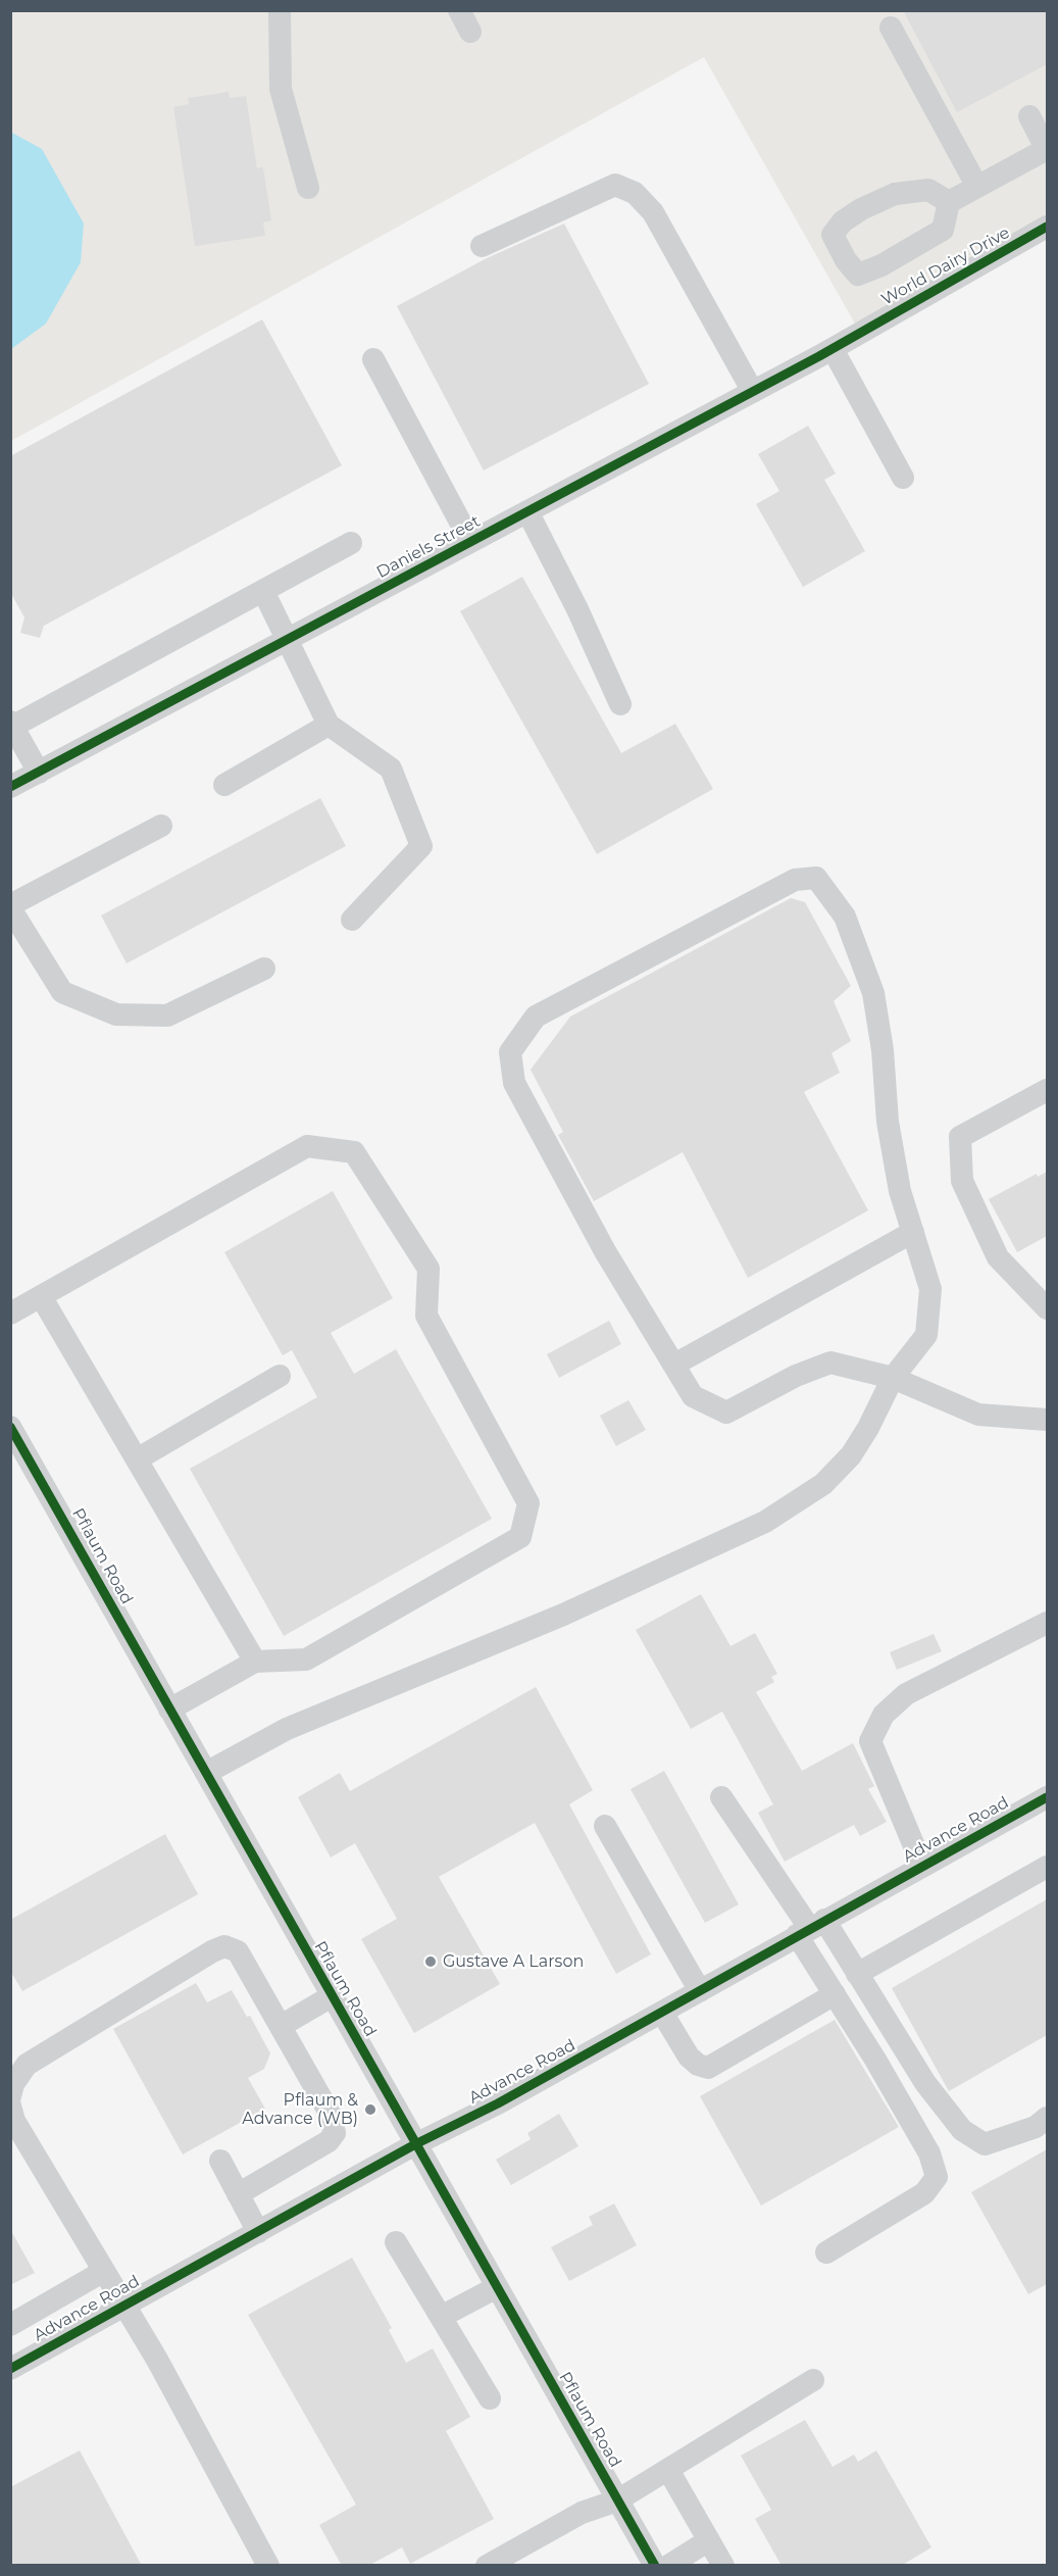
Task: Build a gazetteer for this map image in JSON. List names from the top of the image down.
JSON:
{
  "streets": {
    "street": [
      "World Dairy Drive",
      "Daniels Street",
      "Pflaum Road",
      "Advance Road"
    ]
  },
  "crossings": [
    ["World Dairy Drive", "Daniels Street"],
    ["Pflaum Road", "Advance Road"]
  ],
  "places": ["Gustave A Larson", "Pflaum & Advance (WB)"]
}
